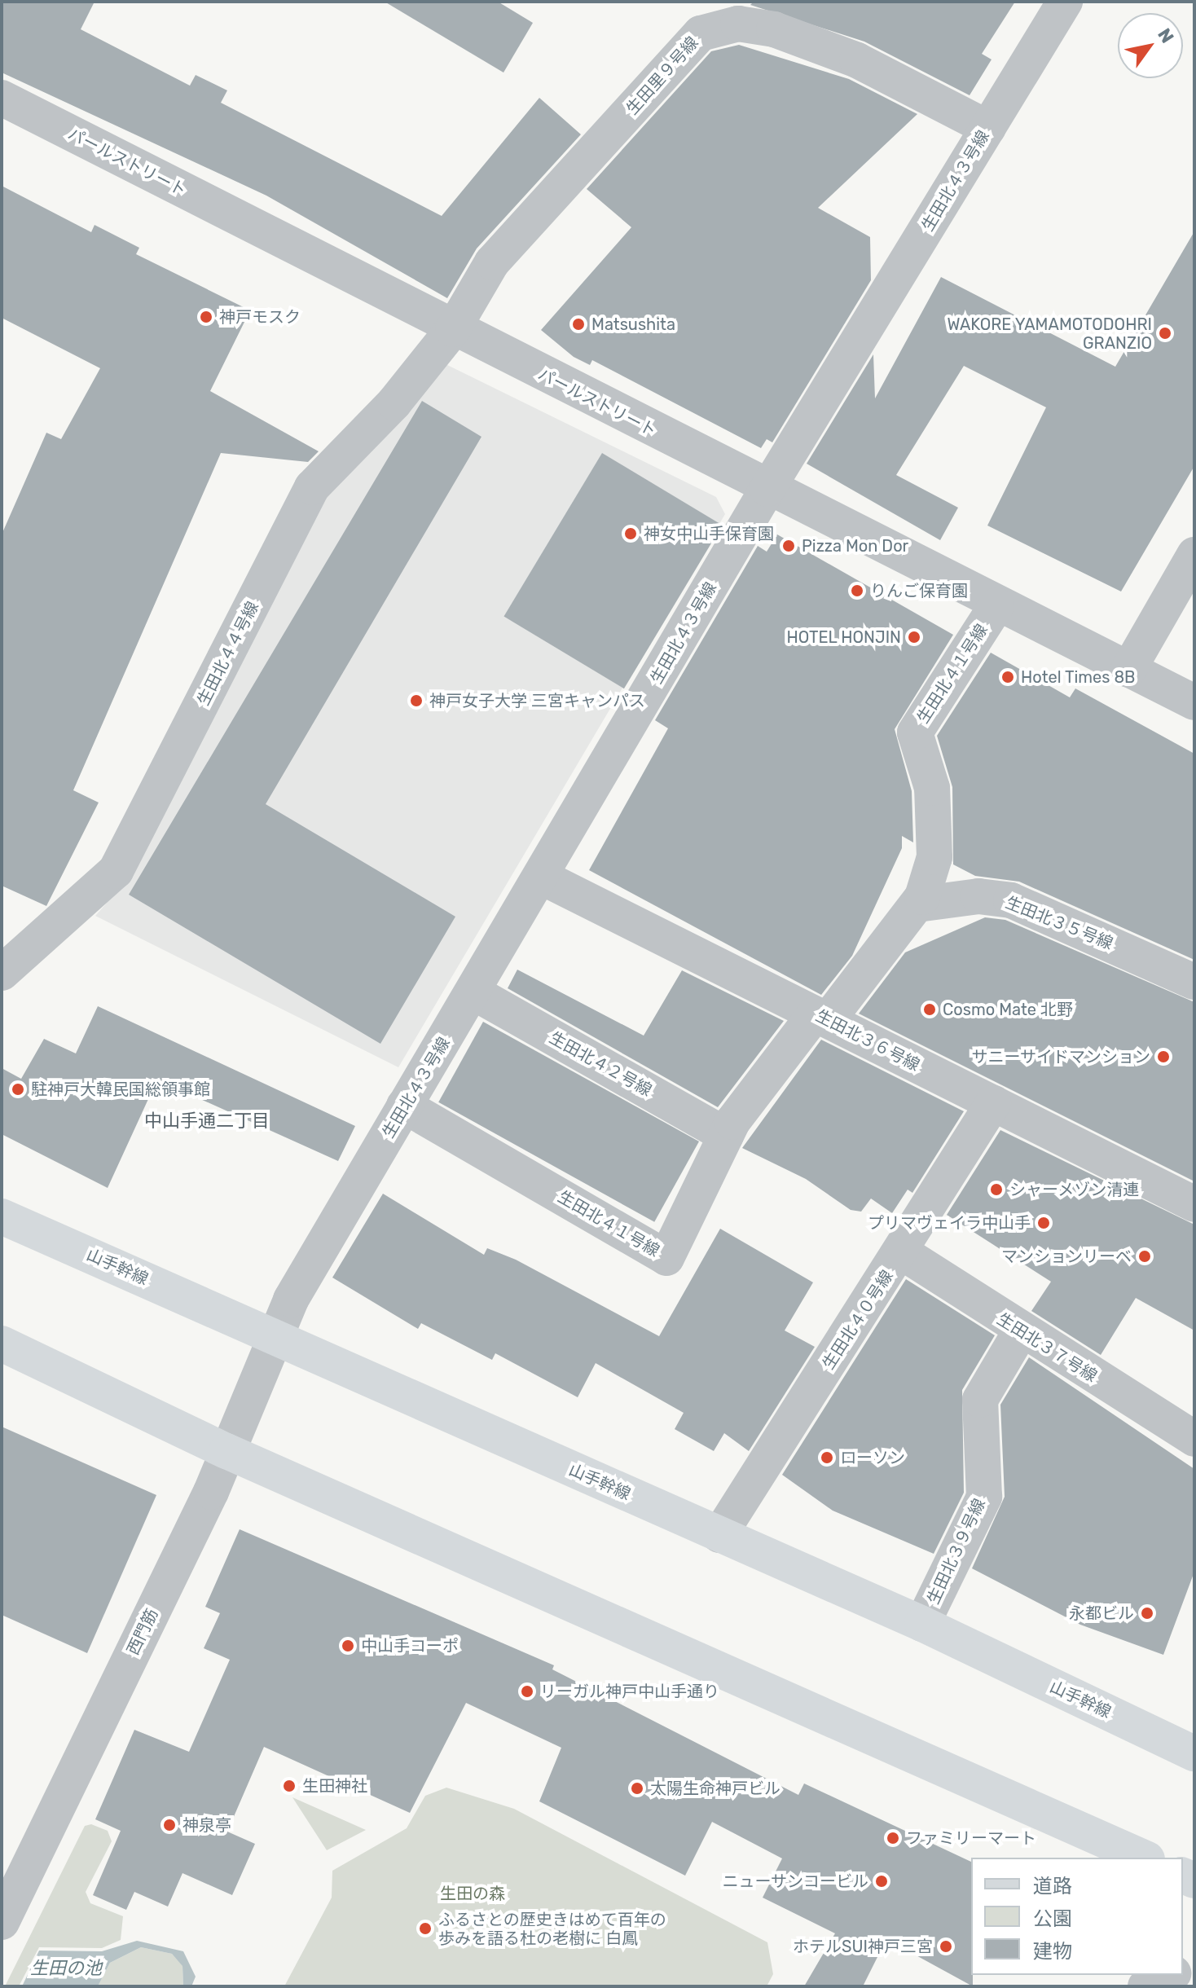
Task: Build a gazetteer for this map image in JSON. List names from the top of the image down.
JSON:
{
  "streets": {
    "main road": ["山手幹線"],
    "street": [
      "生田里９号線",
      "パールストリート",
      "生田北４３号線",
      "生田北４４号線",
      "生田北４１号線",
      "生田北３５号線",
      "生田北３６号線",
      "生田北４２号線",
      "生田北４０号線",
      "生田北３７号線",
      "生田北３９号線",
      "西門筋"
    ]
  },
  "crossings": [
    ["生田里９号線", "パールストリート"],
    ["生田里９号線", "生田北４３号線"],
    ["生田里９号線", "生田北４４号線"],
    ["パールストリート", "生田北４３号線"],
    ["パールストリート", "生田北４４号線"],
    ["パールストリート", "生田北４１号線"],
    ["生田北４３号線", "生田北４１号線"],
    ["生田北４３号線", "生田北３６号線"],
    ["生田北４３号線", "生田北４２号線"],
    ["生田北４３号線", "山手幹線"],
    ["生田北４３号線", "西門筋"],
    ["生田北４１号線", "生田北３５号線"],
    ["生田北４１号線", "生田北３６号線"],
    ["生田北４１号線", "生田北４２号線"],
    ["生田北３６号線", "生田北４０号線"],
    ["山手幹線", "生田北４０号線"],
    ["山手幹線", "生田北３９号線"],
    ["山手幹線", "西門筋"],
    ["生田北４０号線", "生田北３７号線"],
    ["生田北３７号線", "生田北３９号線"]
  ],
  "districts": ["中山手通二丁目"],
  "water": ["生田の池"],
  "parks": ["生田の森"],
  "places": [
    "神戸モスク",
    "Matsushita",
    "WAKORE YAMAMOTODOHRI GRANZIO",
    "神女中山手保育園",
    "Pizza Mon Dor",
    "りんご保育園",
    "HOTEL HONJIN",
    "Hotel Times 8B",
    "神戸女子大学 三宮キャンパス",
    "Cosmo Mate 北野",
    "サニーサイドマンション",
    "駐神戸大韓民国総領事館",
    "シャーメゾン清連",
    "プリマヴェイラ中山手",
    "マンションリーベ",
    "ローソン",
    "永都ビル",
    "中山手コーポ",
    "リーガル神戸中山手通り",
    "生田神社",
    "太陽生命神戸ビル",
    "神泉亭",
    "ファミリーマート",
    "ニューサンコービル",
    "ふるさとの歴史きはめて百年の 歩みを語る杜の老樹に 白鳳",
    "ホテルSUI神戸三宮"
  ],
  "legend": ["道路", "公園", "建物"],
  "north": "top right"
}
